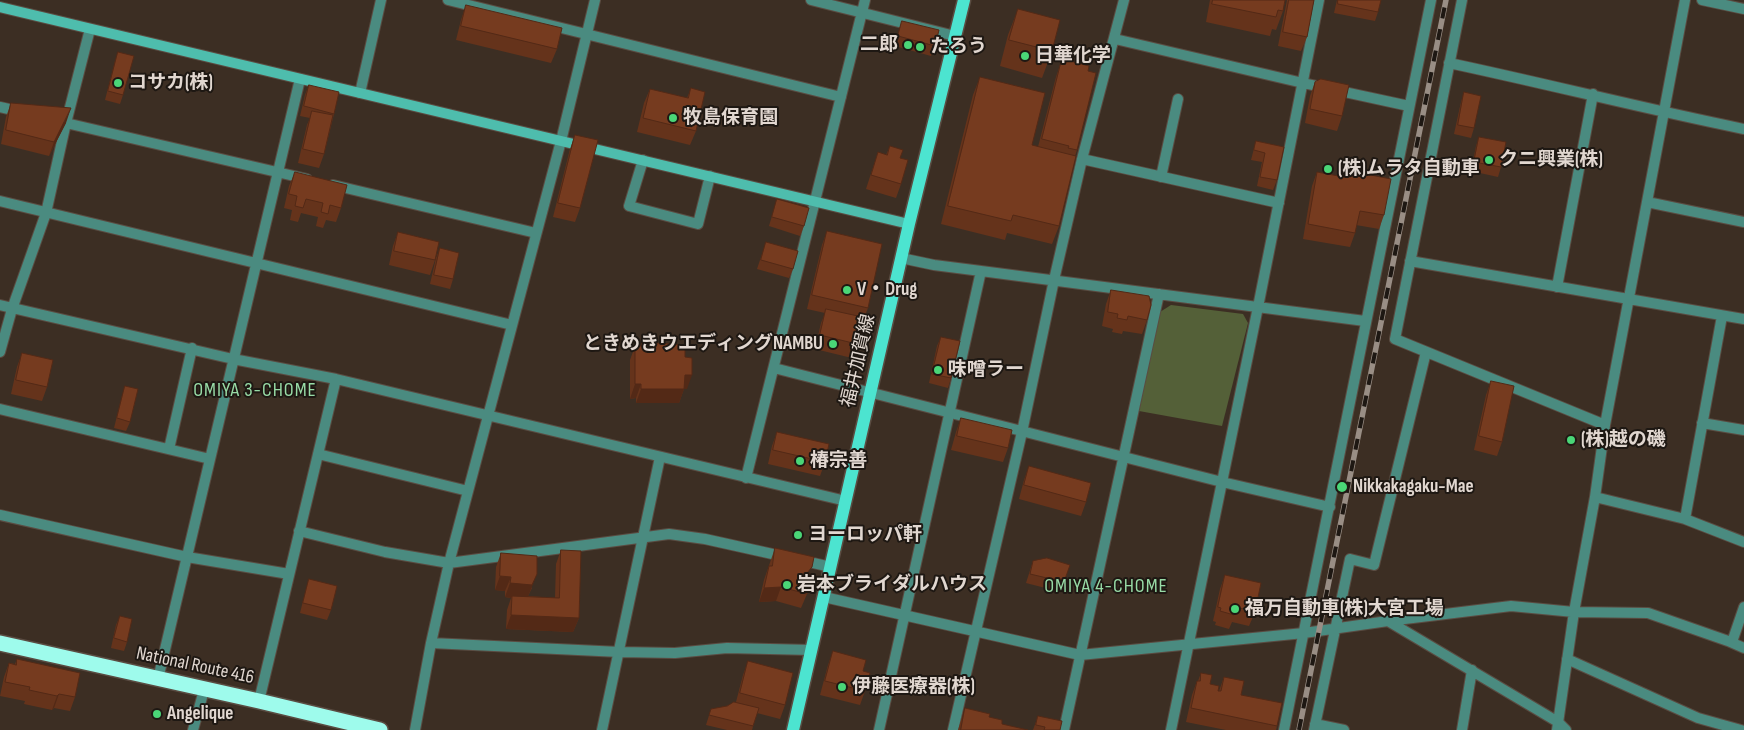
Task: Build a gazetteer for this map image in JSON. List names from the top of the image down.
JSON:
{
  "streets": {
    "highway": ["National Route 416"],
    "main road": ["福井加賀線"]
  },
  "districts": ["OMIYA 3-CHOME", "OMIYA 4-CHOME"],
  "places": [
    "二郎",
    "たろう",
    "日華化学",
    "コサカ(株)",
    "牧島保育園",
    "クニ興業(株)",
    "(株)ムラタ自動車",
    "V・Drug",
    "ときめきウエディングNAMBU",
    "味噌ラー",
    "(株)越の磯",
    "椿宗善",
    "Nikkakagaku-Mae",
    "ヨーロッパ軒",
    "岩本ブライダルハウス",
    "福万自動車(株)大宮工場",
    "伊藤医療器(株)",
    "Angelique"
  ]
}
